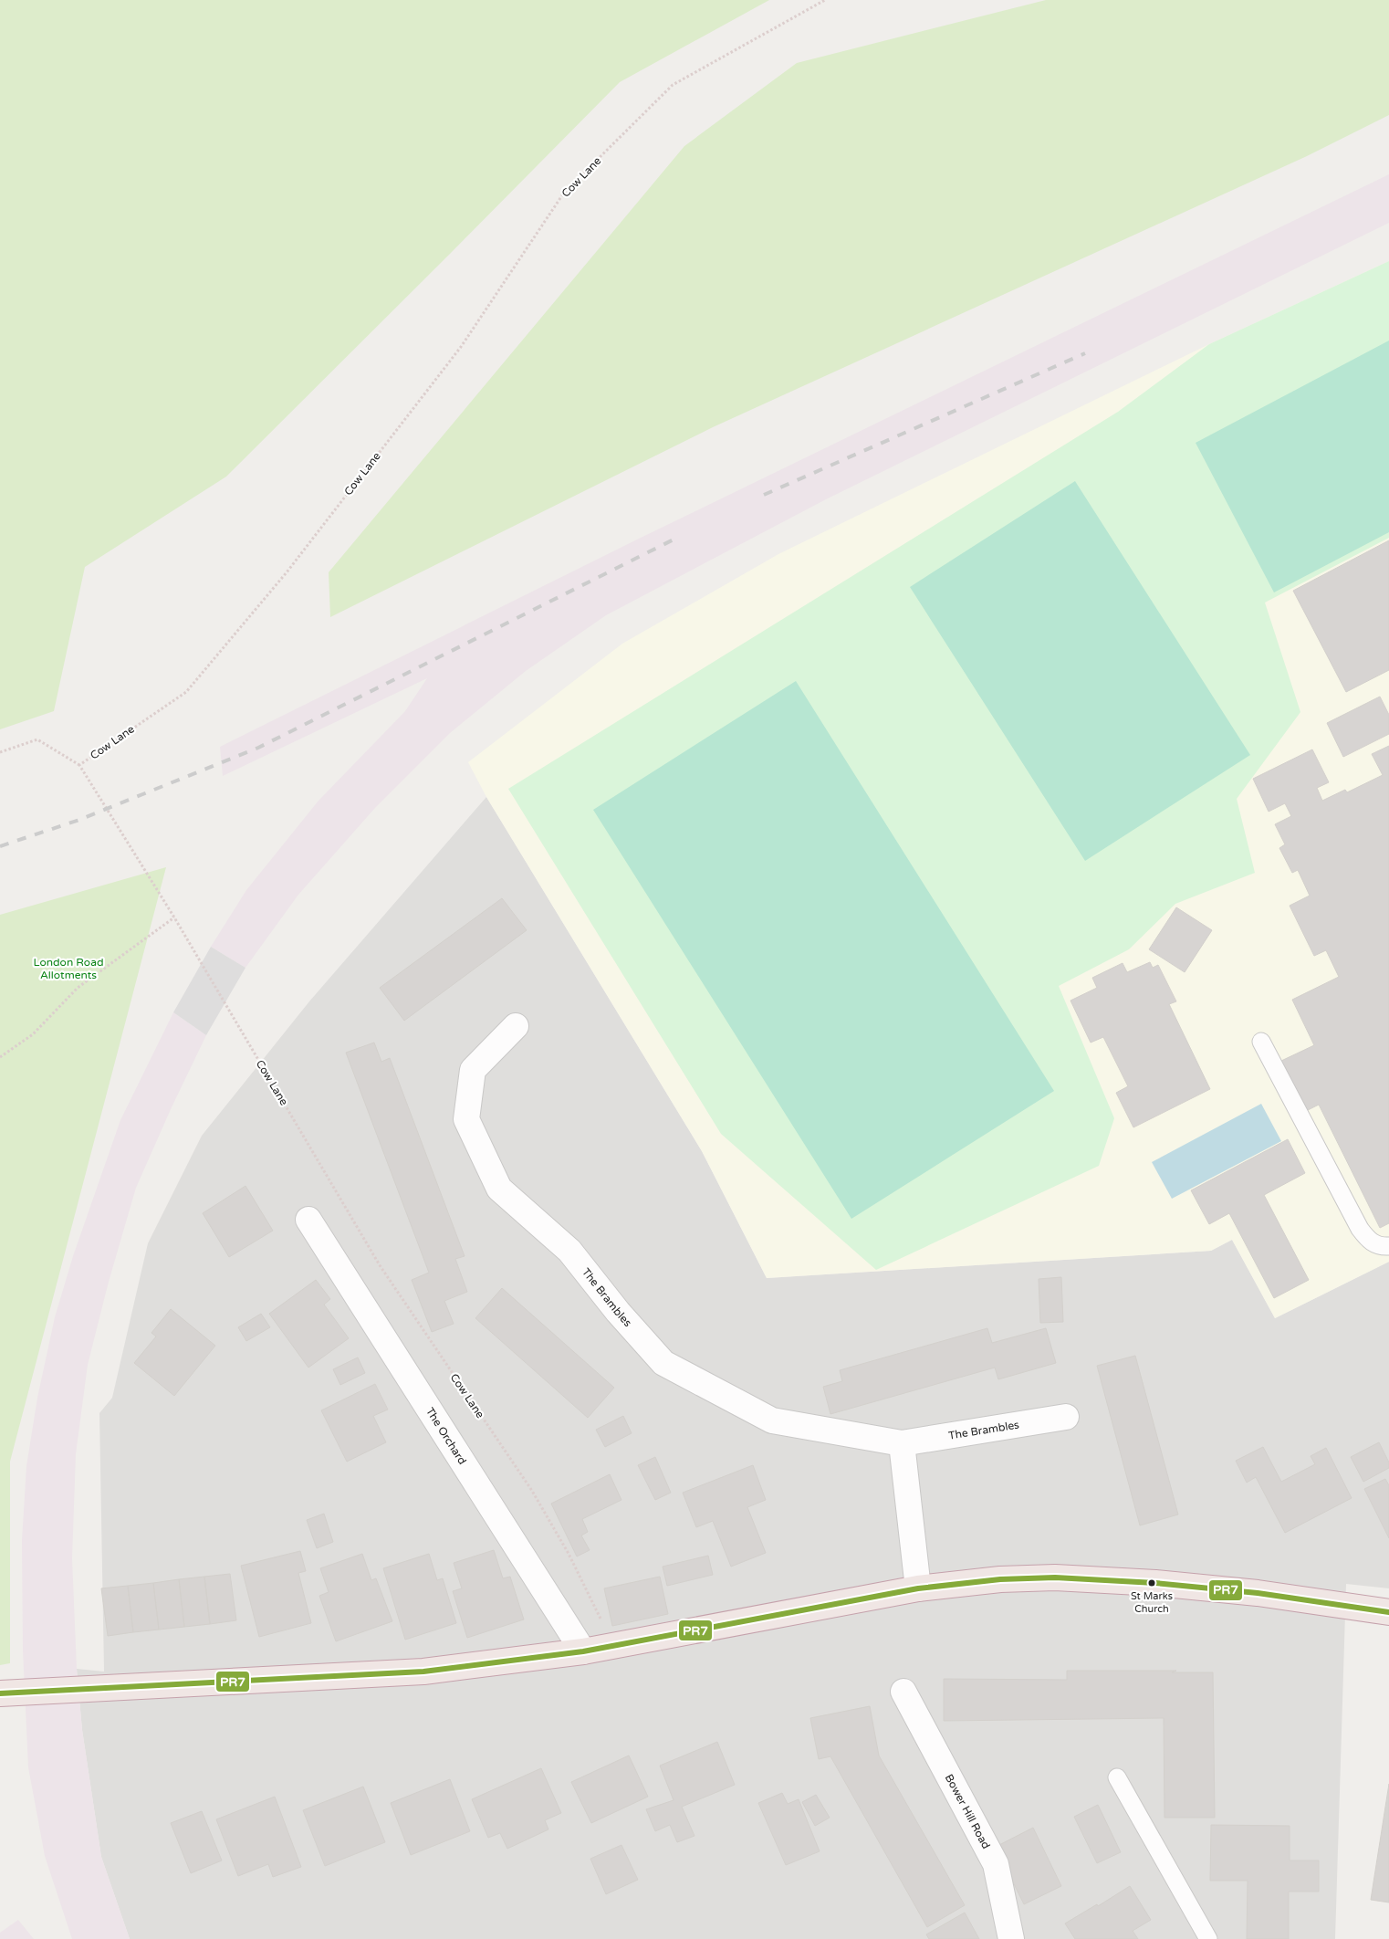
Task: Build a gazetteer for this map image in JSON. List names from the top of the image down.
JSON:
{
  "streets": {
    "street": ["The Brambles", "The Orchard", "Bower Hill Road"],
    "path": ["Cow Lane"]
  },
  "parks": ["London Road Allotments"],
  "places": ["St Marks Church"],
  "lines": ["transit line PR7"]
}
